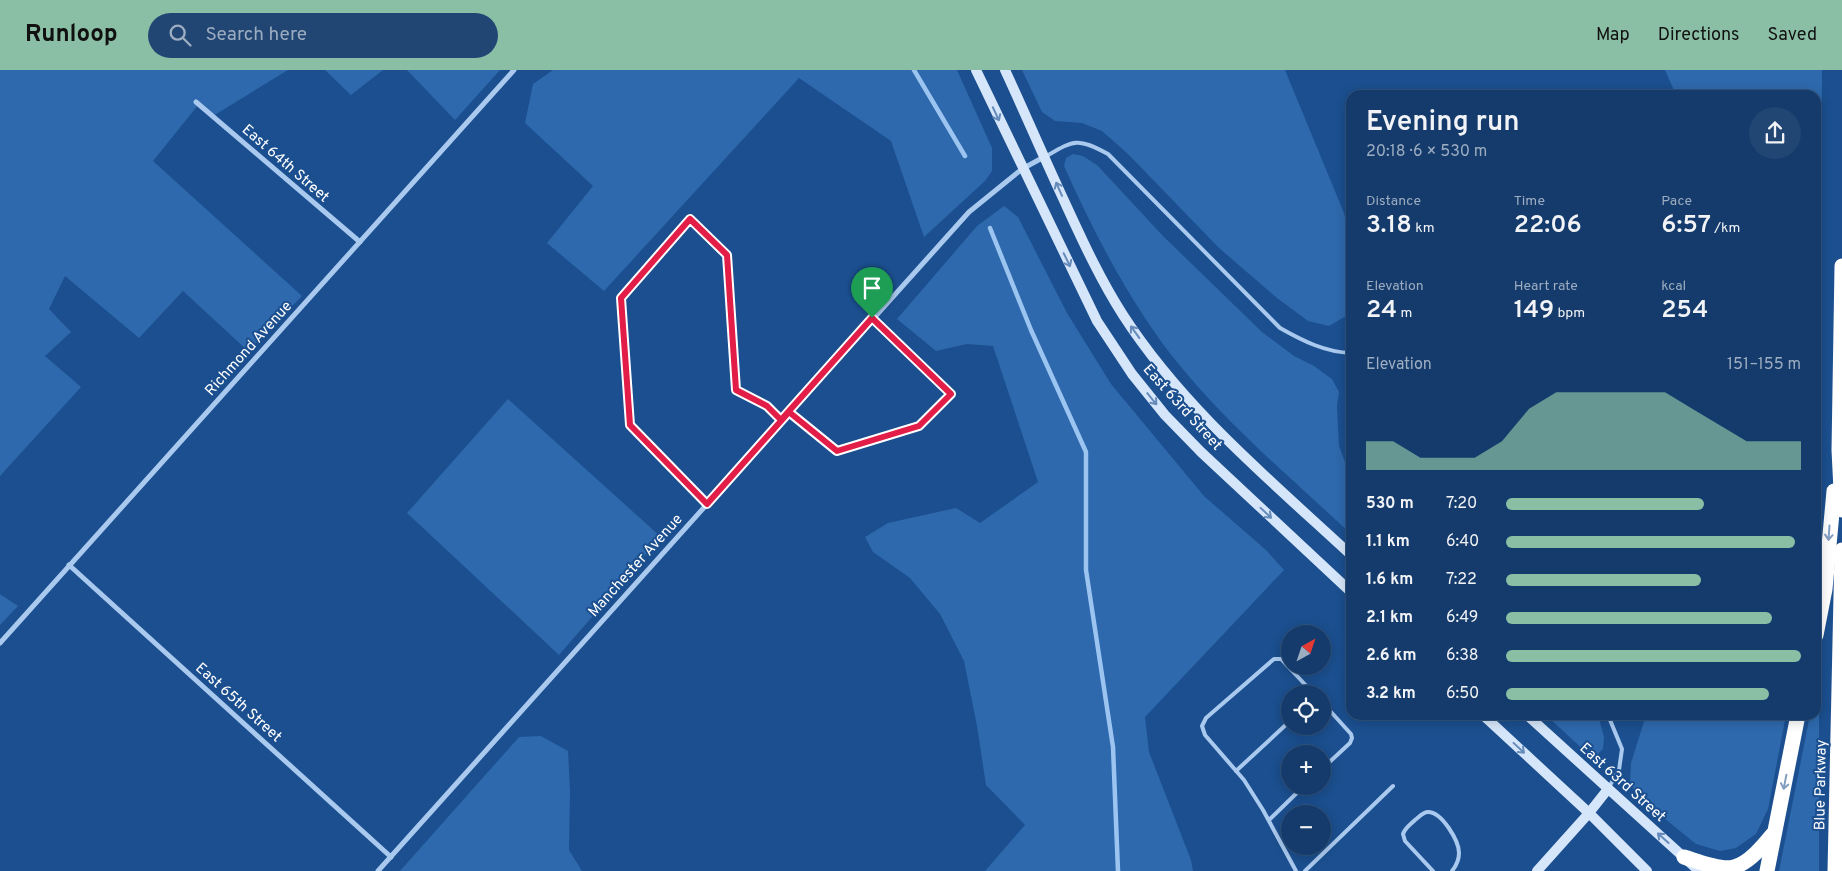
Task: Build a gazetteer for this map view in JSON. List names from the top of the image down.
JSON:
{
  "streets": {
    "highway": ["Blue Parkway"],
    "main road": ["East 63rd Street"],
    "street": [
      "East 64th Street",
      "Richmond Avenue",
      "Manchester Avenue",
      "East 65th Street"
    ]
  },
  "crossings": [
    ["East 64th Street", "Richmond Avenue"],
    ["Richmond Avenue", "East 65th Street"],
    ["East 63rd Street", "Manchester Avenue"],
    ["Manchester Avenue", "East 65th Street"]
  ],
  "north": "top right",
  "page": {
    "header": "Runloop",
    "search": "Search here",
    "nav": ["Map", "Directions", "Saved"],
    "heading": ["Evening run", "20:18 · 6 × 530 m"],
    "stats": [
      ["Distance", "3.18 km"],
      ["Time", "22:06"],
      ["Pace", "6:57 /km"],
      ["Elevation", "24 m"],
      ["Heart rate", "149 bpm"],
      ["kcal", "254"]
    ],
    "chart": ["Elevation", "151–155 m"],
    "list": [
      {
        "name": "530 m",
        "note": "7:20"
      },
      {
        "name": "1.1 km",
        "note": "6:40"
      },
      {
        "name": "1.6 km",
        "note": "7:22"
      },
      {
        "name": "2.1 km",
        "note": "6:49"
      },
      {
        "name": "2.6 km",
        "note": "6:38"
      },
      {
        "name": "3.2 km",
        "note": "6:50"
      }
    ],
    "map_buttons": ["+", "−"]
  }
}
